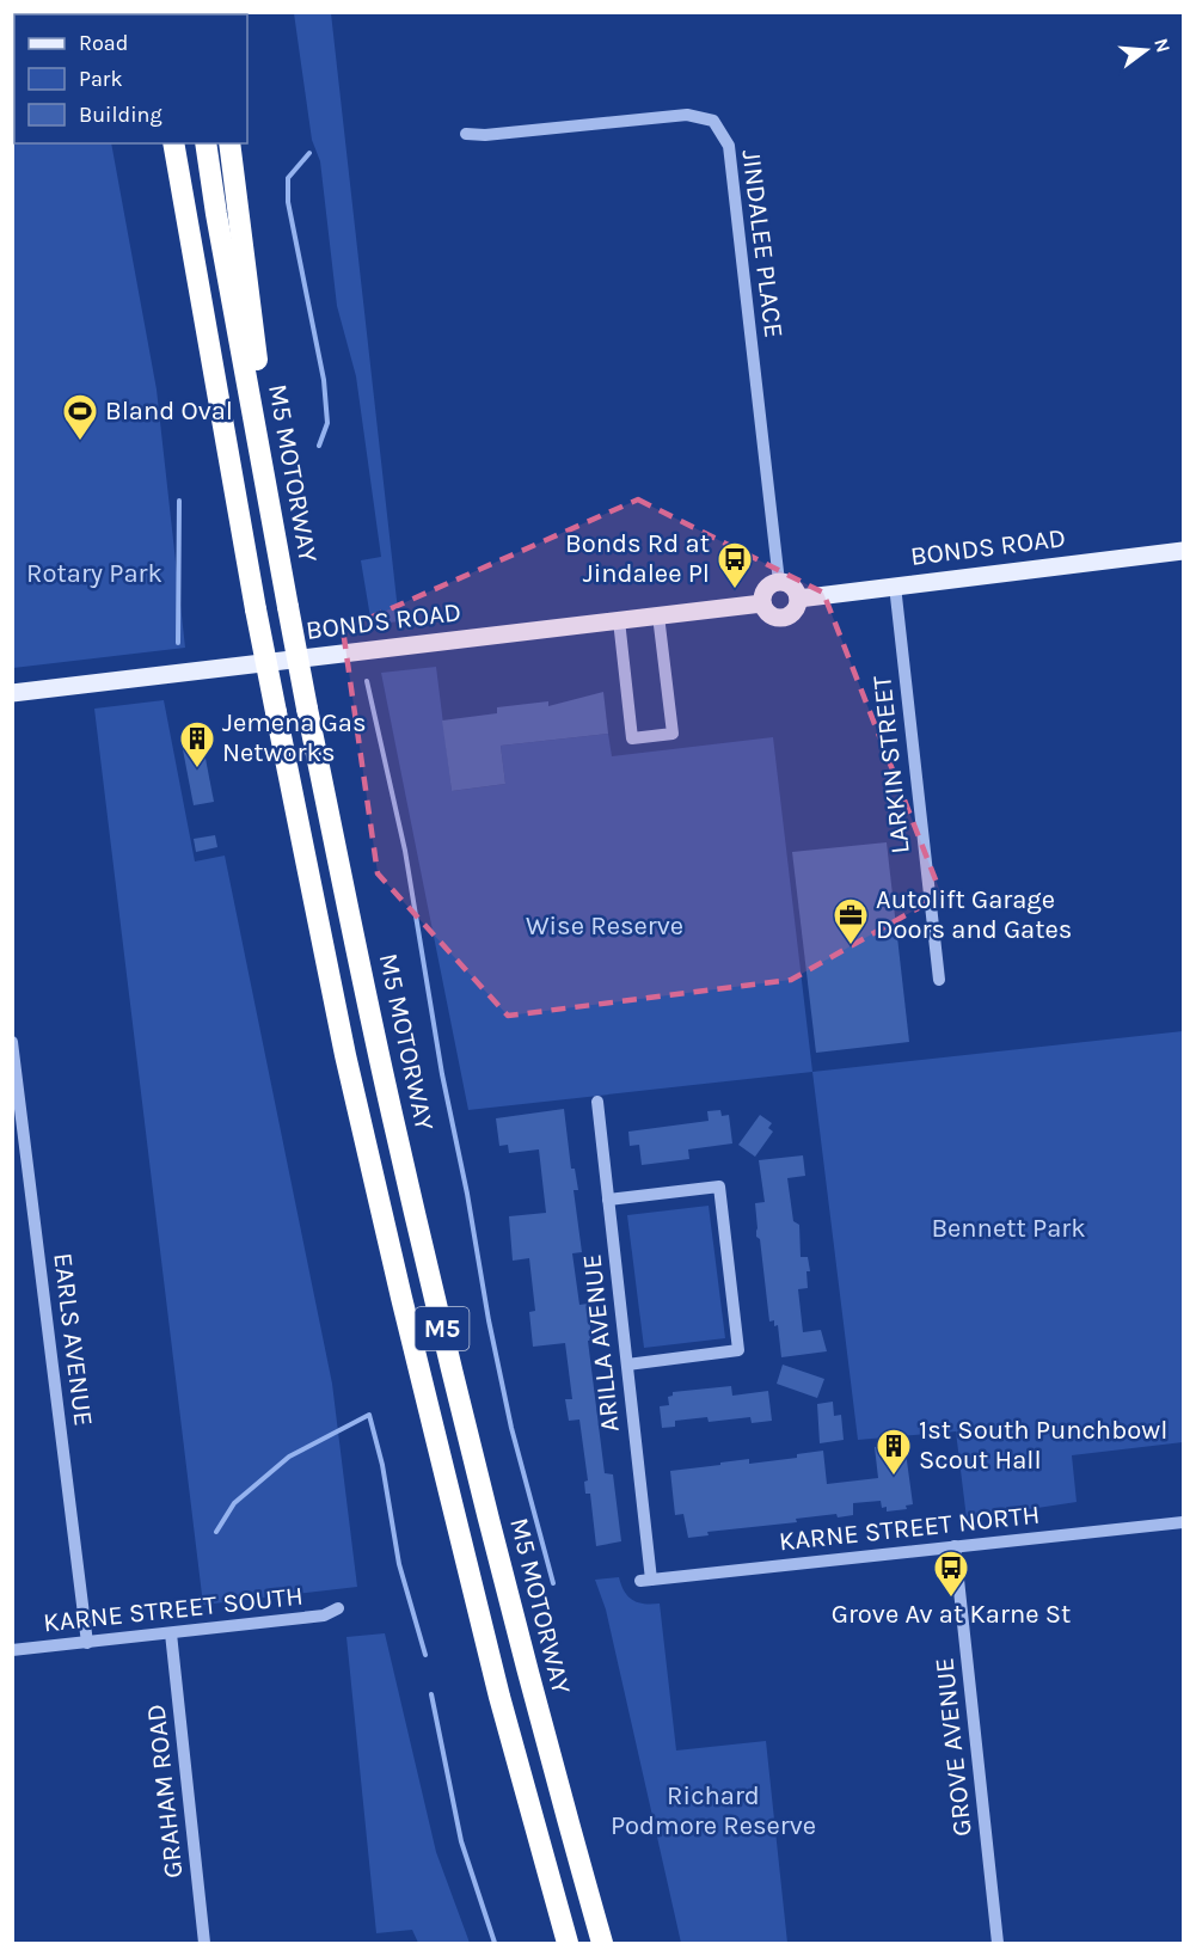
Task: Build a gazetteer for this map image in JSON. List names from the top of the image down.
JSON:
{
  "streets": {
    "highway": ["M5 MOTORWAY", "M5"],
    "main road": ["BONDS ROAD"],
    "street": [
      "JINDALEE PLACE",
      "LARKIN STREET",
      "EARLS AVENUE",
      "ARILLA AVENUE",
      "KARNE STREET NORTH",
      "KARNE STREET SOUTH",
      "GROVE AVENUE",
      "GRAHAM ROAD"
    ]
  },
  "crossings": [
    ["JINDALEE PLACE", "BONDS ROAD"],
    ["M5 MOTORWAY", "M5"],
    ["BONDS ROAD", "LARKIN STREET"],
    ["EARLS AVENUE", "KARNE STREET SOUTH"],
    ["ARILLA AVENUE", "KARNE STREET NORTH"],
    ["KARNE STREET NORTH", "GROVE AVENUE"],
    ["KARNE STREET SOUTH", "GRAHAM ROAD"]
  ],
  "parks": [
    "Rotary Park",
    "Wise Reserve",
    "Bennett Park",
    "Richard Podmore Reserve"
  ],
  "places": {
    "sports": ["Bland Oval"],
    "bus stop": ["Bonds Rd at Jindalee Pl", "Grove Av at Karne St"],
    "building": ["Jemena Gas Networks", "1st South Punchbowl Scout Hall"],
    "office": ["Autolift Garage Doors and Gates"]
  },
  "legend": ["Road", "Park", "Building"],
  "north": "right"
}
